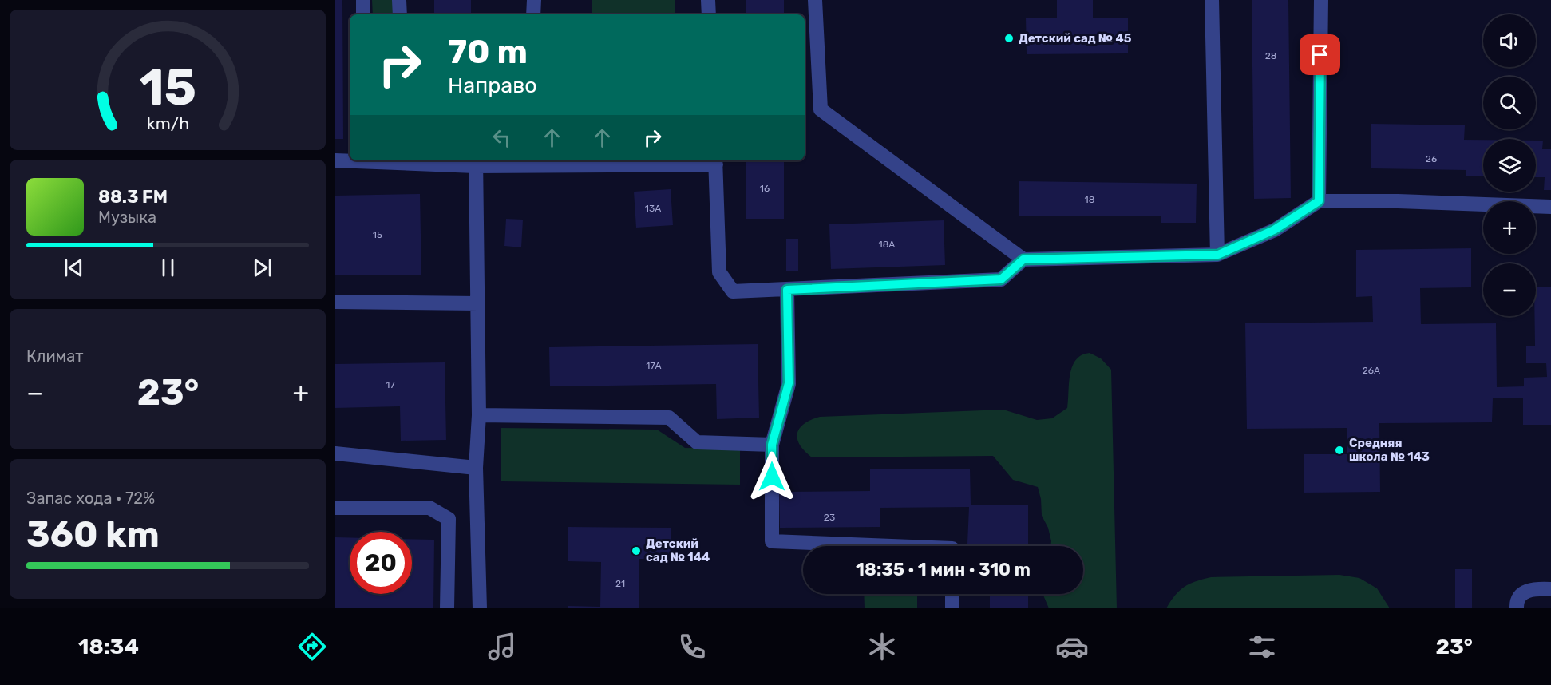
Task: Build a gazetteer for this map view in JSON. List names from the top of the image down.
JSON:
{
  "places": ["Детский сад № 45", "Средняя школа № 143", "Детский сад № 144"],
  "house_numbers": [
    "28",
    "26",
    "16",
    "18",
    "13А",
    "15",
    "18А",
    "17А",
    "26А",
    "17",
    "23",
    "21"
  ],
  "page": {
    "map_buttons": ["+", "−"],
    "turn": ["70 m", "Направо"],
    "song": ["88.3 FM", "Музыка"],
    "tile": [
      "Климат",
      ["Запас хода · 72%", "360 km"]
    ],
    "heat": ["−", "23°", "+"],
    "limit": "20",
    "trip": "18:35 · 1 мин · 310 m",
    "tabs": ["18:34", "23°"],
    "gauge": ["15", "km/h"]
  }
}
